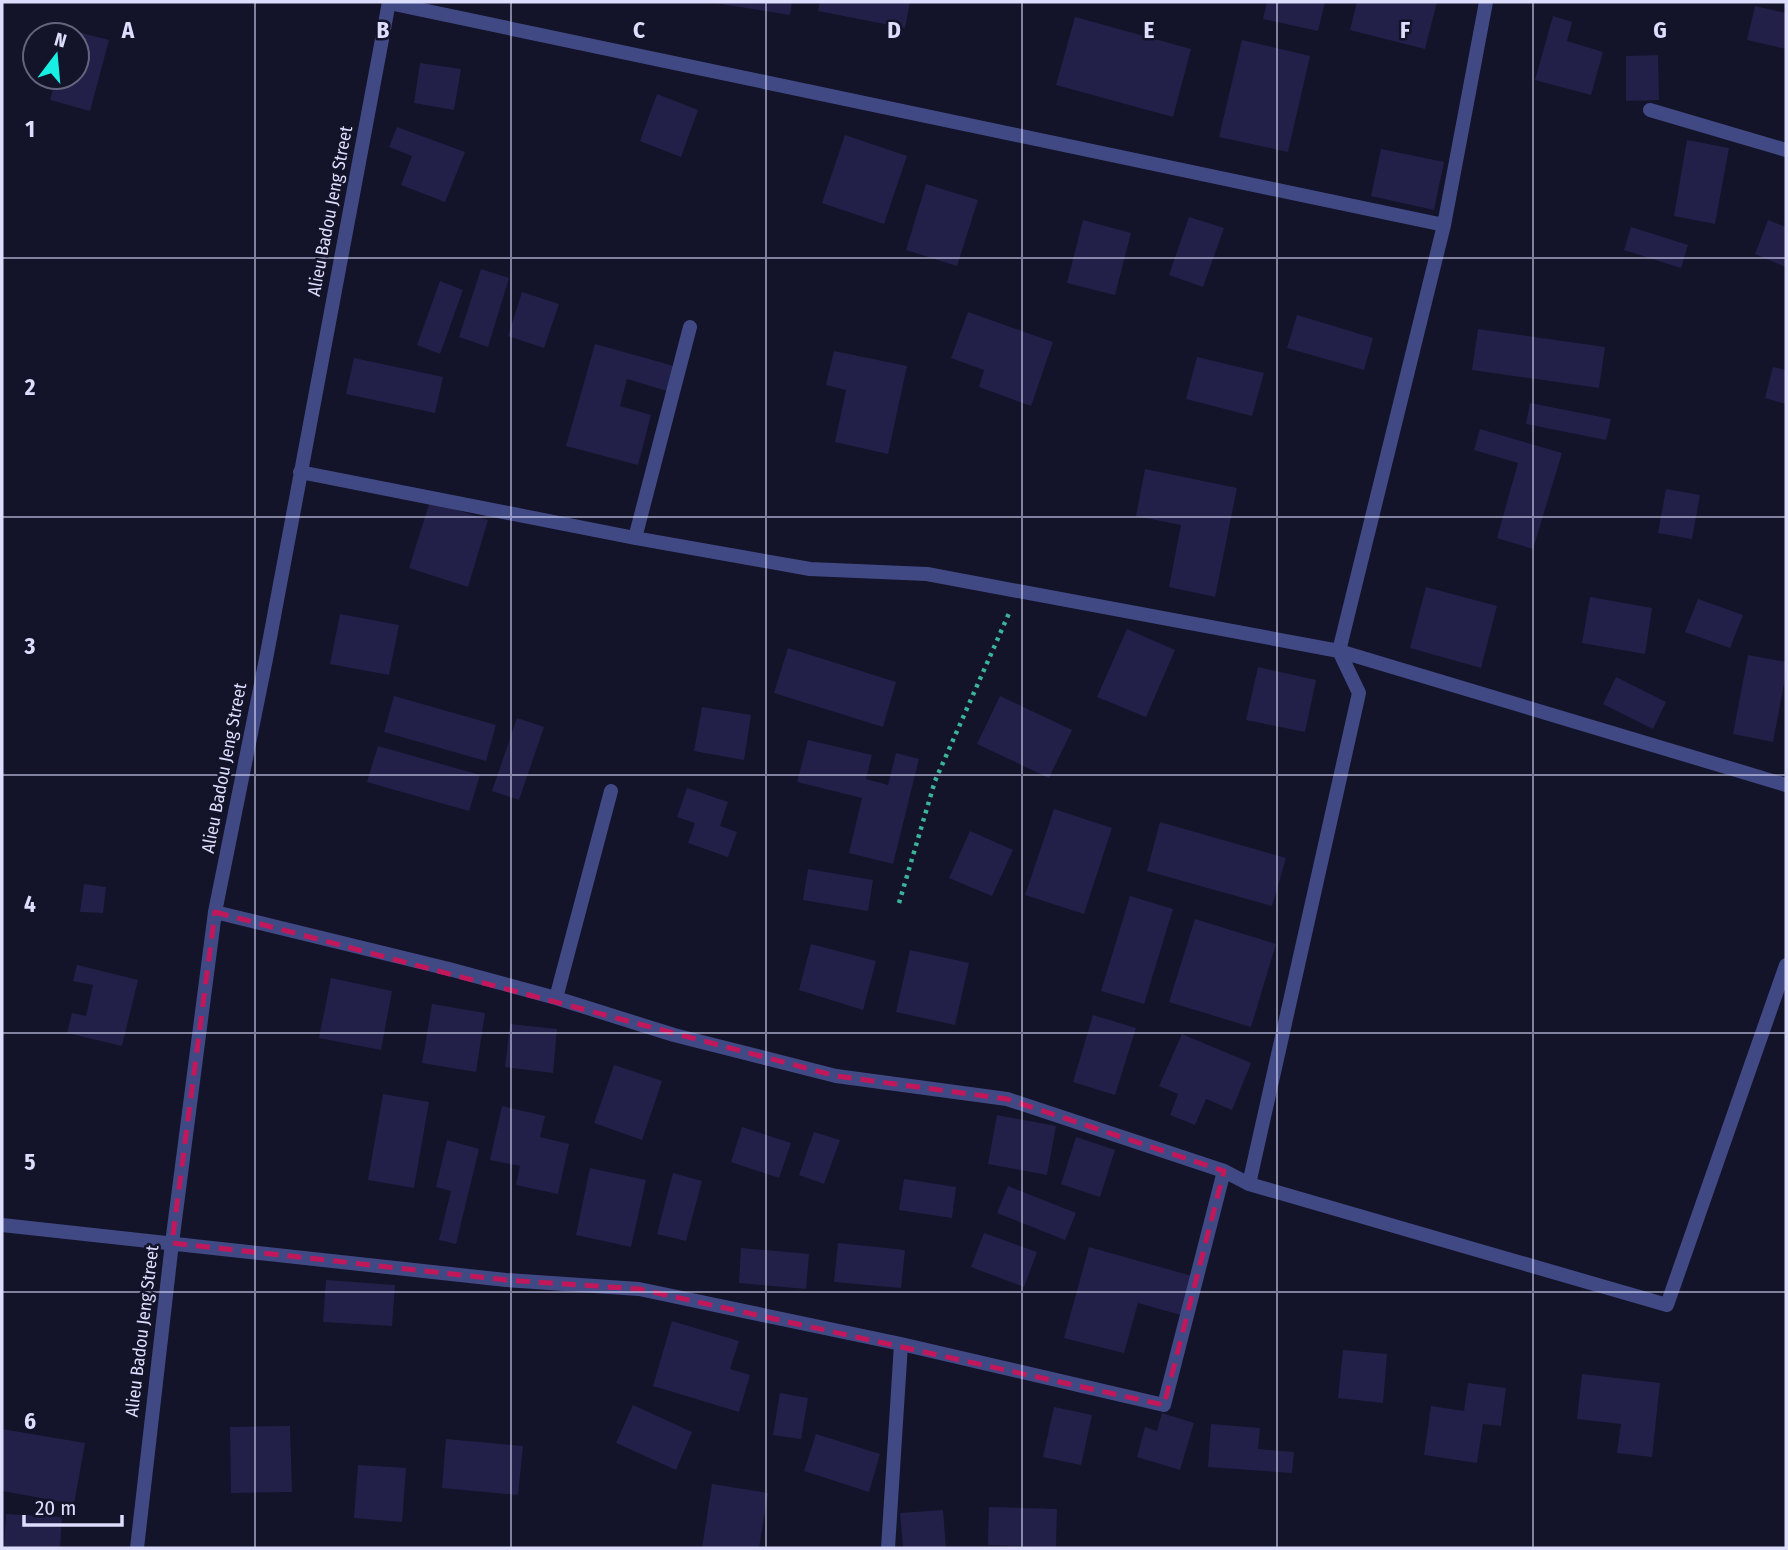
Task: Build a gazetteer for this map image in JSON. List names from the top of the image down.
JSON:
{
  "streets": {
    "street": ["Alieu Badou Jeng Street"]
  },
  "scale_bar": "20 m",
  "north": "top",
  "grid": {
    "columns": [
      "A",
      "B",
      "C",
      "D",
      "E",
      "F",
      "G"
    ],
    "rows": [
      "1",
      "2",
      "3",
      "4",
      "5",
      "6"
    ]
  }
}
